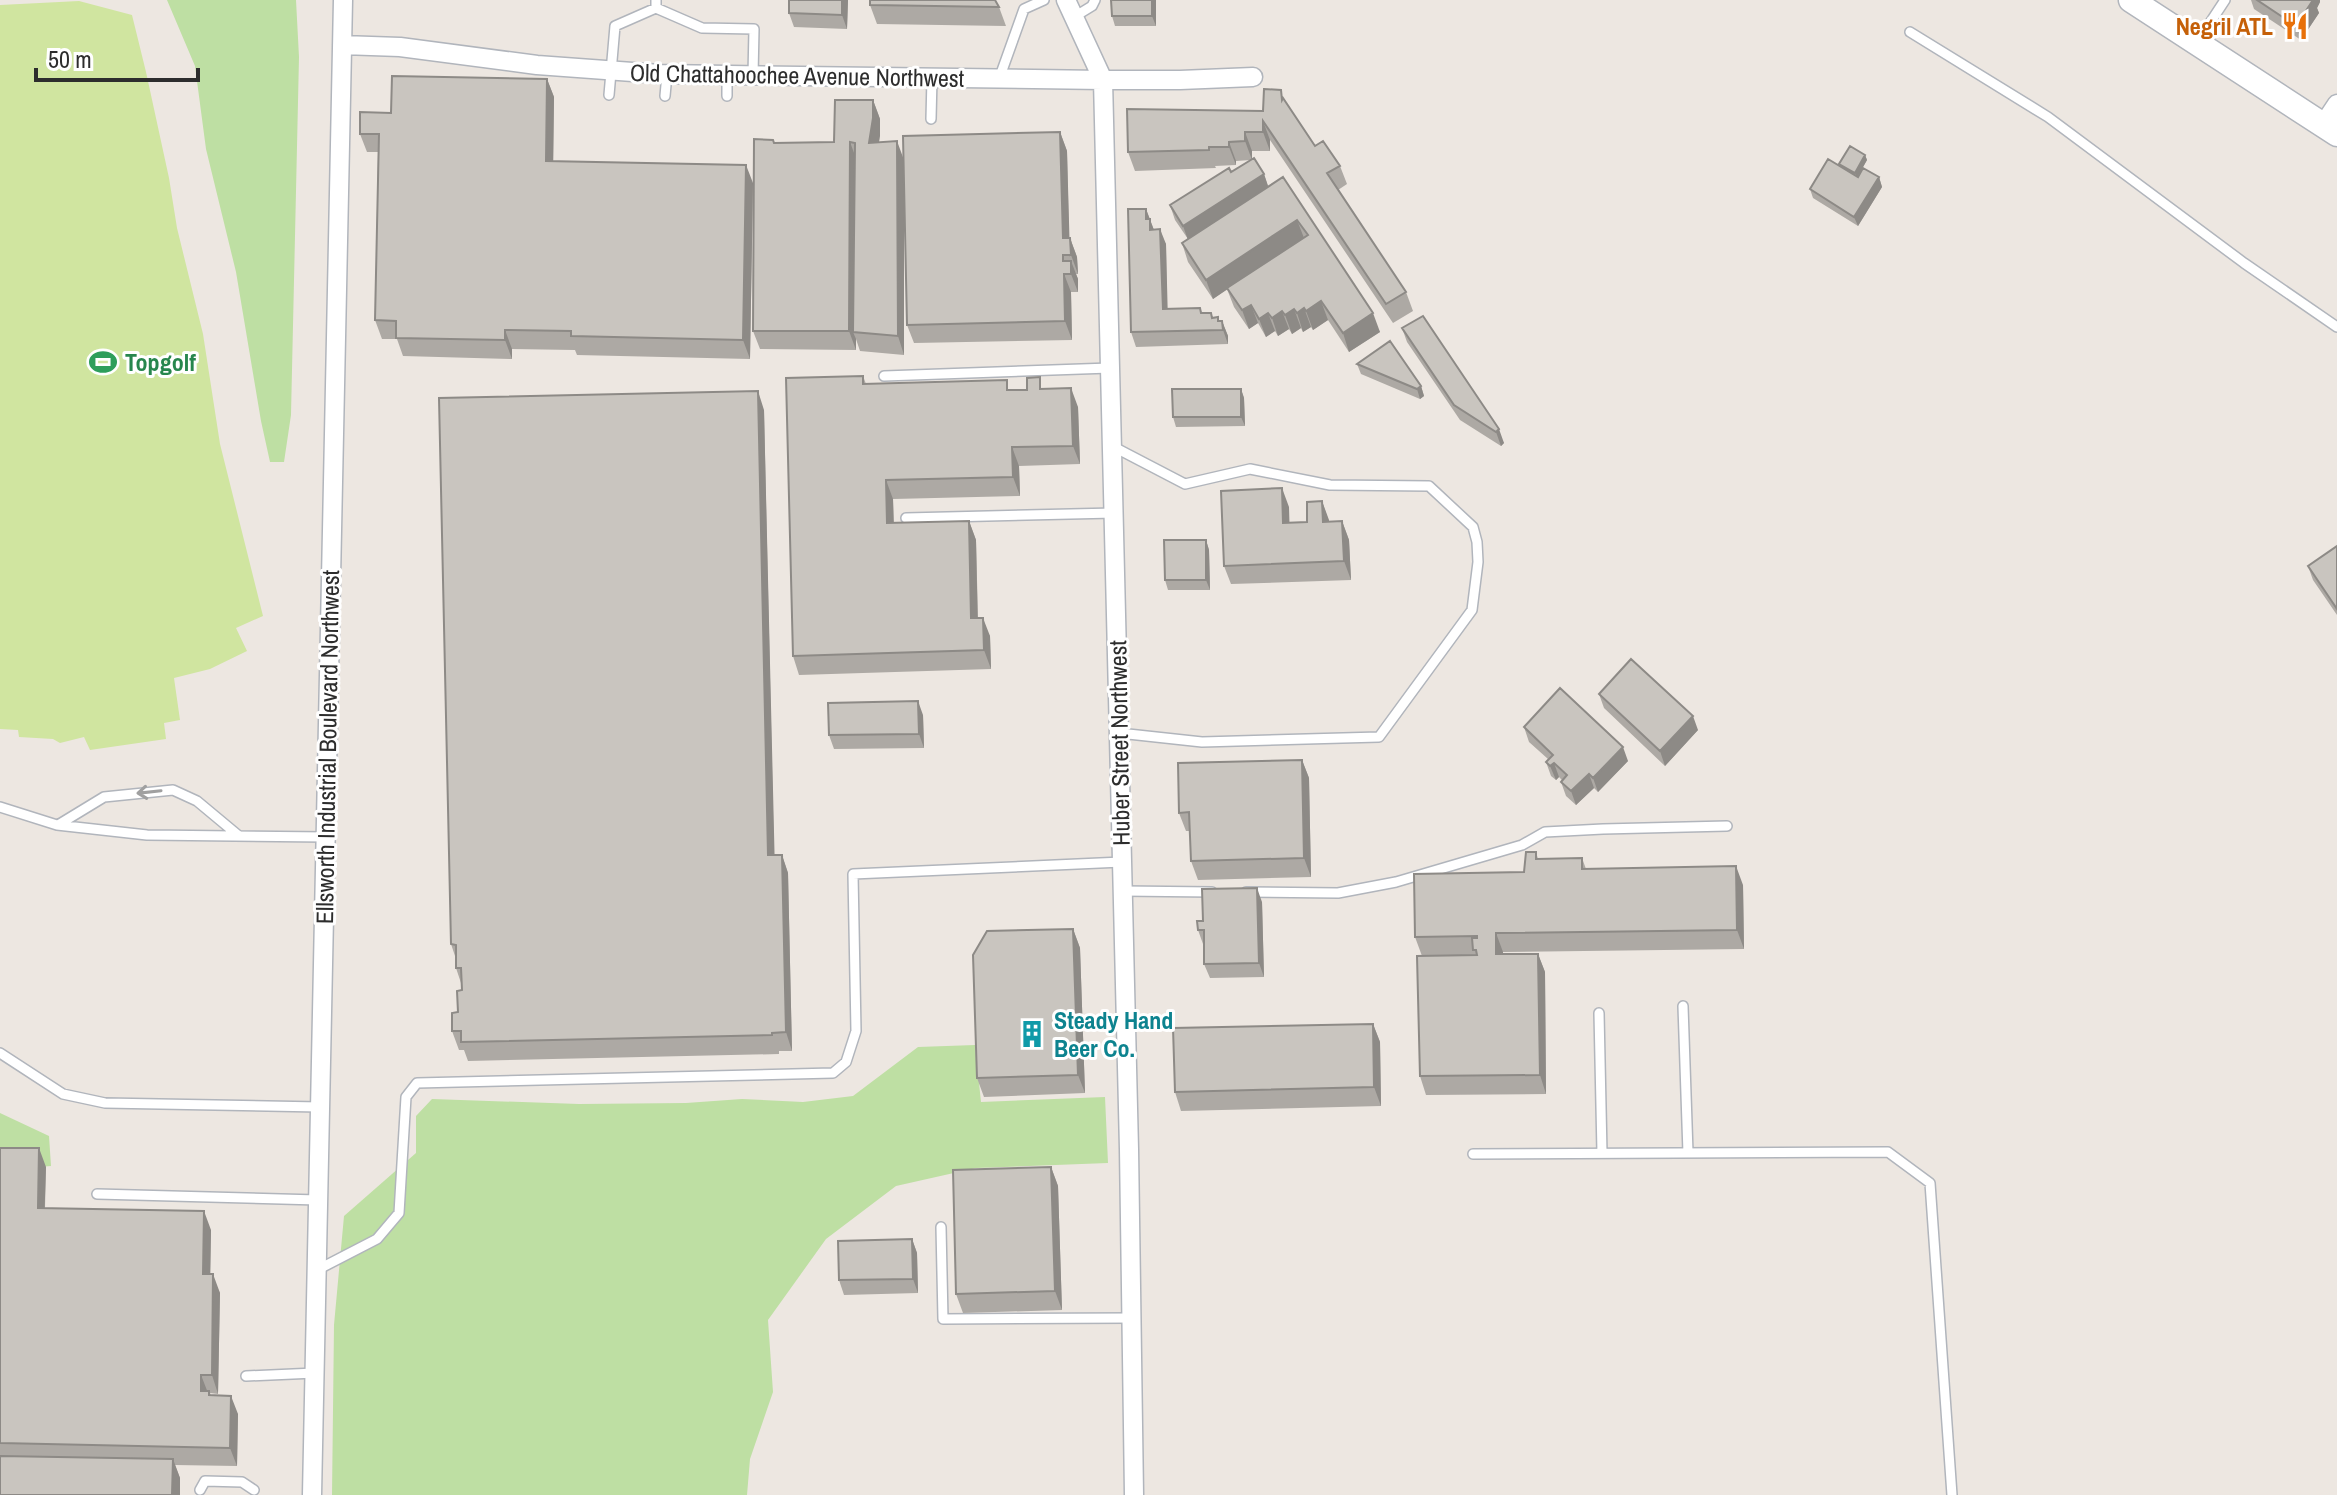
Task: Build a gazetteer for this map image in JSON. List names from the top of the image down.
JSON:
{
  "streets": {
    "street": ["Old Chattahoochee Avenue Northwest", "Huber Street Northwest", "Ellsworth Industrial Boulevard Northwest"]
  },
  "crossings": [
    ["Old Chattahoochee Avenue Northwest", "Huber Street Northwest"],
    ["Old Chattahoochee Avenue Northwest", "Ellsworth Industrial Boulevard Northwest"]
  ],
  "places": {
    "restaurant": ["Negril ATL"],
    "sports": ["Topgolf"],
    "building": ["Steady Hand Beer Co."]
  },
  "scale_bar": "50 m"
}
